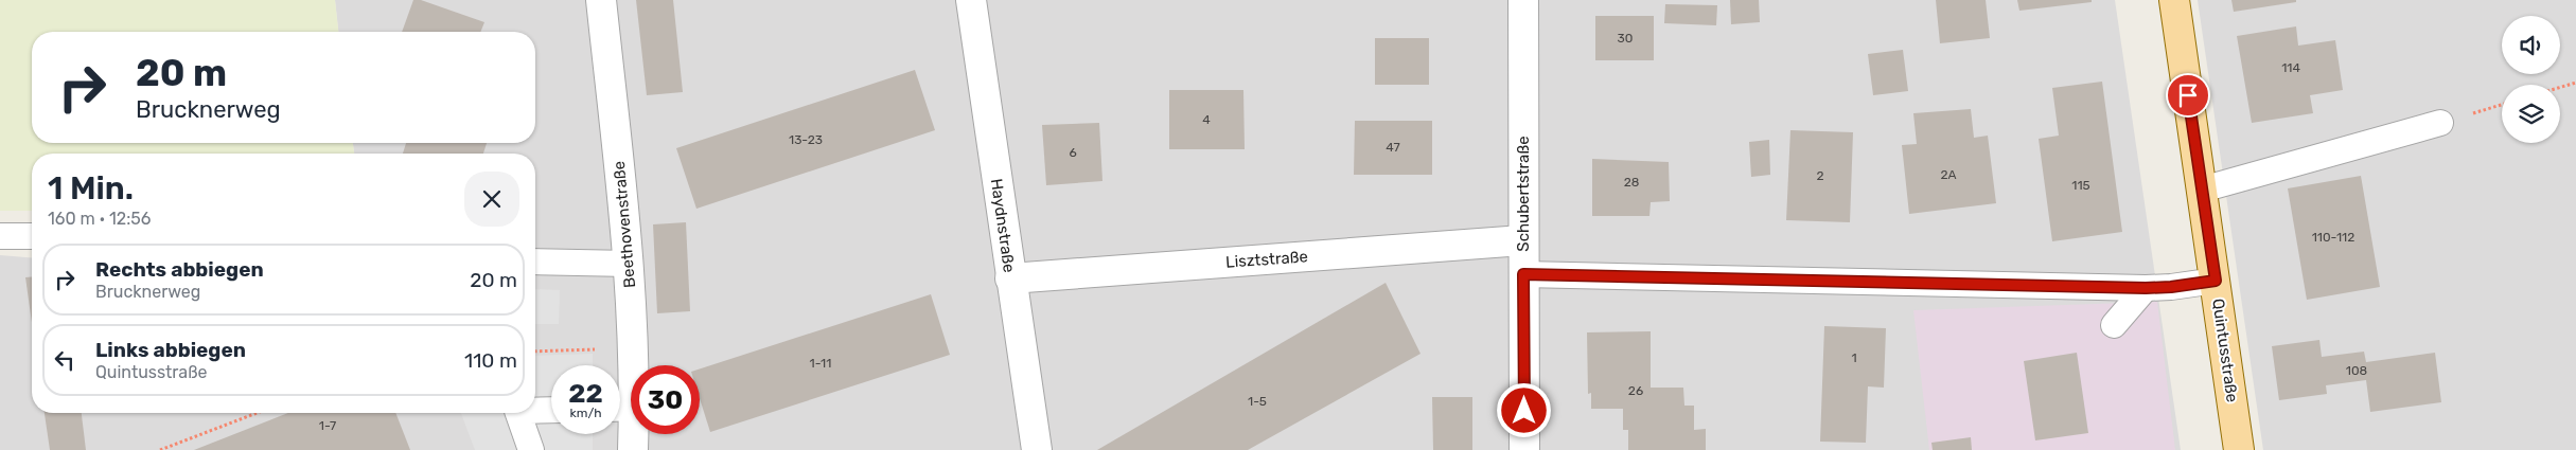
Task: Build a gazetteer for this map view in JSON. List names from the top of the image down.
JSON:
{
  "streets": {
    "main road": ["Quintusstraße"],
    "street": [
      "Schubertstraße",
      "Beethovenstraße",
      "Haydnstraße",
      "Lisztstraße"
    ]
  },
  "crossings": [
    ["Schubertstraße", "Lisztstraße"],
    ["Haydnstraße", "Lisztstraße"]
  ],
  "house_numbers": [
    "30",
    "114",
    "4",
    "13-23",
    "47",
    "6",
    "2A",
    "2",
    "28",
    "115",
    "110-112",
    "1",
    "1-11",
    "108",
    "26",
    "1-5",
    "1-7"
  ],
  "page": {
    "turn": ["20 m", "Brucknerweg"],
    "heading": ["1 Min.", "160 m · 12:56"],
    "list": [
      {
        "name": "Rechts abbiegen",
        "note": "Brucknerweg",
        "value": "20 m"
      },
      {
        "name": "Links abbiegen",
        "note": "Quintusstraße",
        "value": "110 m"
      }
    ],
    "speed": "22 km/h",
    "limit": "30"
  }
}
